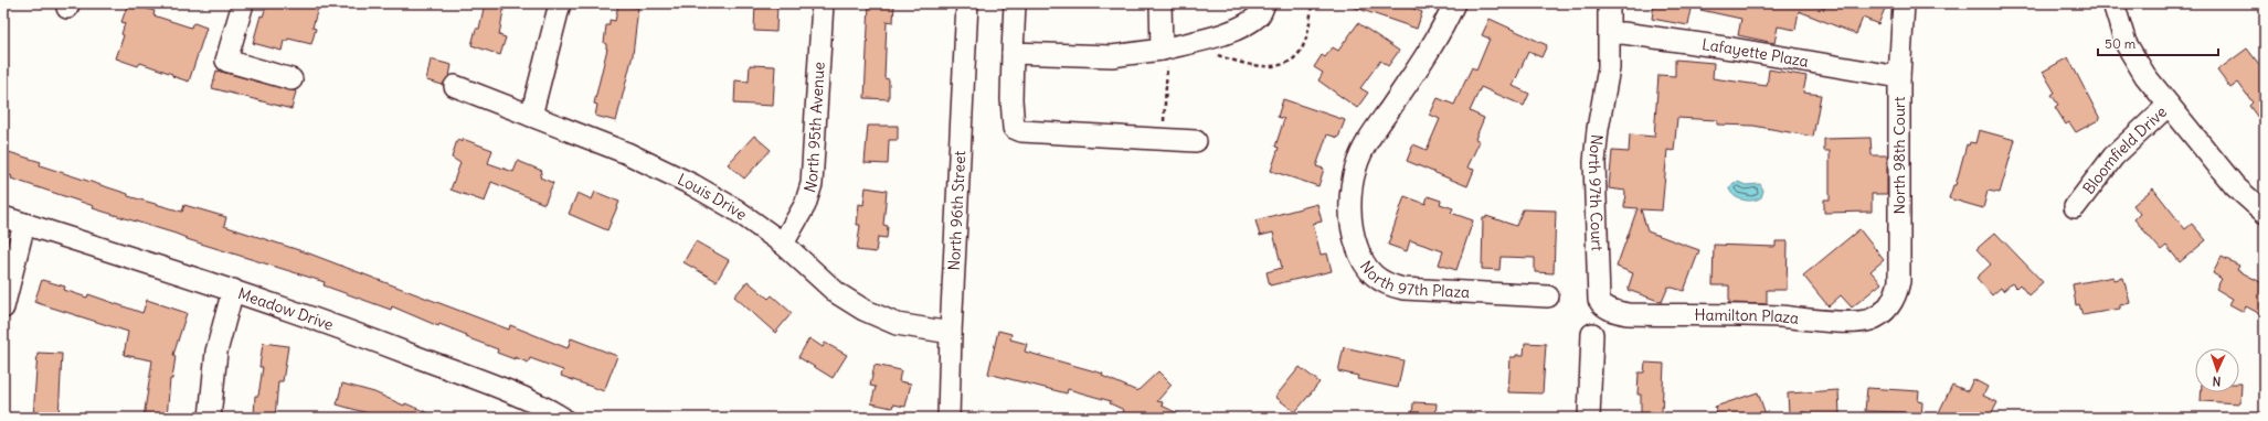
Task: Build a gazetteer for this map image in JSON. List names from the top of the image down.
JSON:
{
  "streets": {
    "street": [
      "Lafayette Plaza",
      "North 95th Avenue",
      "Bloomfield Drive",
      "North 98th Court",
      "North 97th Court",
      "Louis Drive",
      "North 96th Street",
      "North 97th Plaza",
      "Meadow Drive",
      "Hamilton Plaza"
    ]
  },
  "crossings": [
    ["Lafayette Plaza", "North 98th Court"],
    ["Lafayette Plaza", "North 97th Court"],
    ["North 95th Avenue", "Louis Drive"],
    ["North 98th Court", "Hamilton Plaza"],
    ["North 97th Court", "Hamilton Plaza"],
    ["Louis Drive", "North 96th Street"]
  ],
  "scale_bar": "50 m",
  "north": "bottom"
}
